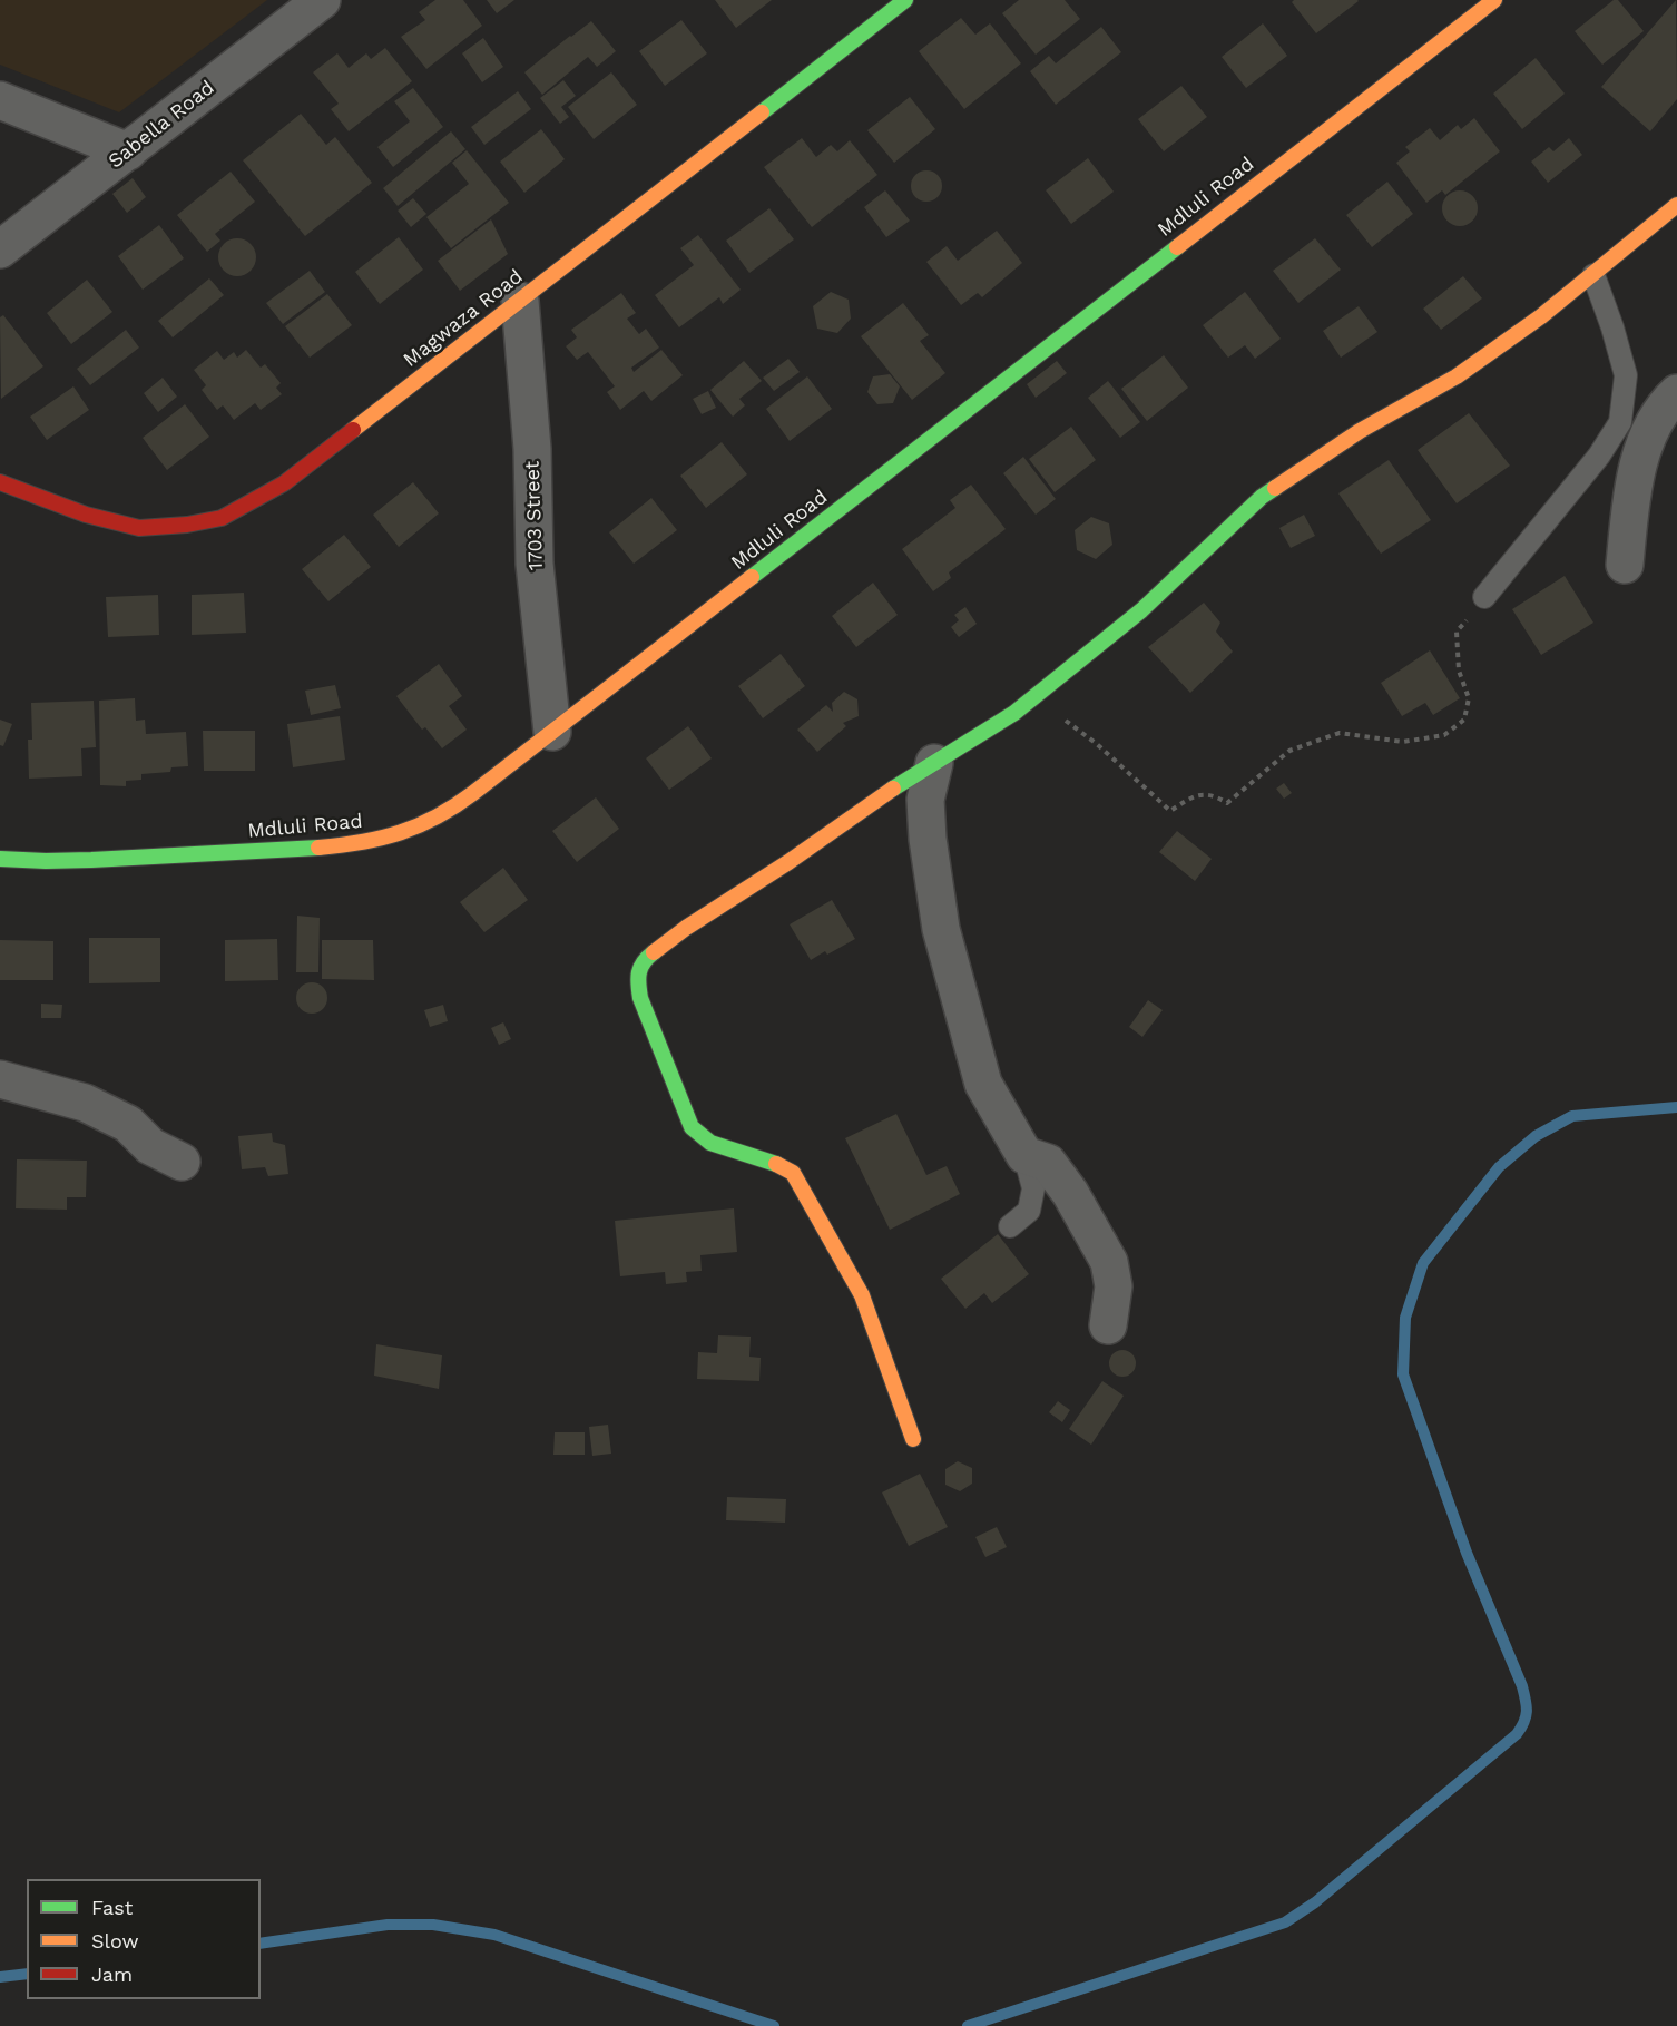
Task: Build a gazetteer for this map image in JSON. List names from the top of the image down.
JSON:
{
  "streets": {
    "street": [
      "Sabella Road",
      "Mdluli Road",
      "Magwaza Road",
      "1703 Street"
    ]
  },
  "crossings": [
    ["Mdluli Road", "1703 Street"],
    ["Magwaza Road", "1703 Street"]
  ],
  "legend": ["Fast", "Slow", "Jam"]
}
